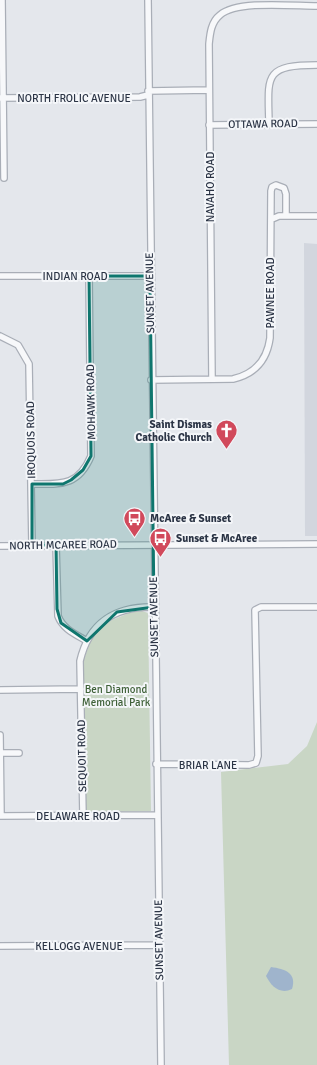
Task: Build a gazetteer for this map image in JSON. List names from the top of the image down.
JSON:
{
  "streets": {
    "street": [
      "NORTH FROLIC AVENUE",
      "OTTAWA ROAD",
      "NAVAHO ROAD",
      "INDIAN ROAD",
      "SUNSET AVENUE",
      "PAWNEE ROAD",
      "MOHAWK ROAD",
      "IROQUOIS ROAD",
      "NORTH MCAREE ROAD",
      "SEQUOIT ROAD",
      "BRIAR LANE",
      "DELAWARE ROAD",
      "KELLOGG AVENUE"
    ]
  },
  "crossings": [
    ["NORTH FROLIC AVENUE", "NAVAHO ROAD"],
    ["NORTH FROLIC AVENUE", "SUNSET AVENUE"],
    ["OTTAWA ROAD", "NAVAHO ROAD"],
    ["NAVAHO ROAD", "PAWNEE ROAD"],
    ["INDIAN ROAD", "SUNSET AVENUE"],
    ["INDIAN ROAD", "MOHAWK ROAD"],
    ["SUNSET AVENUE", "NORTH MCAREE ROAD"],
    ["SUNSET AVENUE", "BRIAR LANE"],
    ["SUNSET AVENUE", "DELAWARE ROAD"],
    ["SUNSET AVENUE", "KELLOGG AVENUE"],
    ["MOHAWK ROAD", "IROQUOIS ROAD"],
    ["IROQUOIS ROAD", "NORTH MCAREE ROAD"],
    ["SEQUOIT ROAD", "DELAWARE ROAD"]
  ],
  "parks": ["Ben Diamond Memorial Park"],
  "places": {
    "church": ["Saint Dismas Catholic Church"],
    "bus stop": ["McAree & Sunset", "Sunset & McAree"]
  }
}
